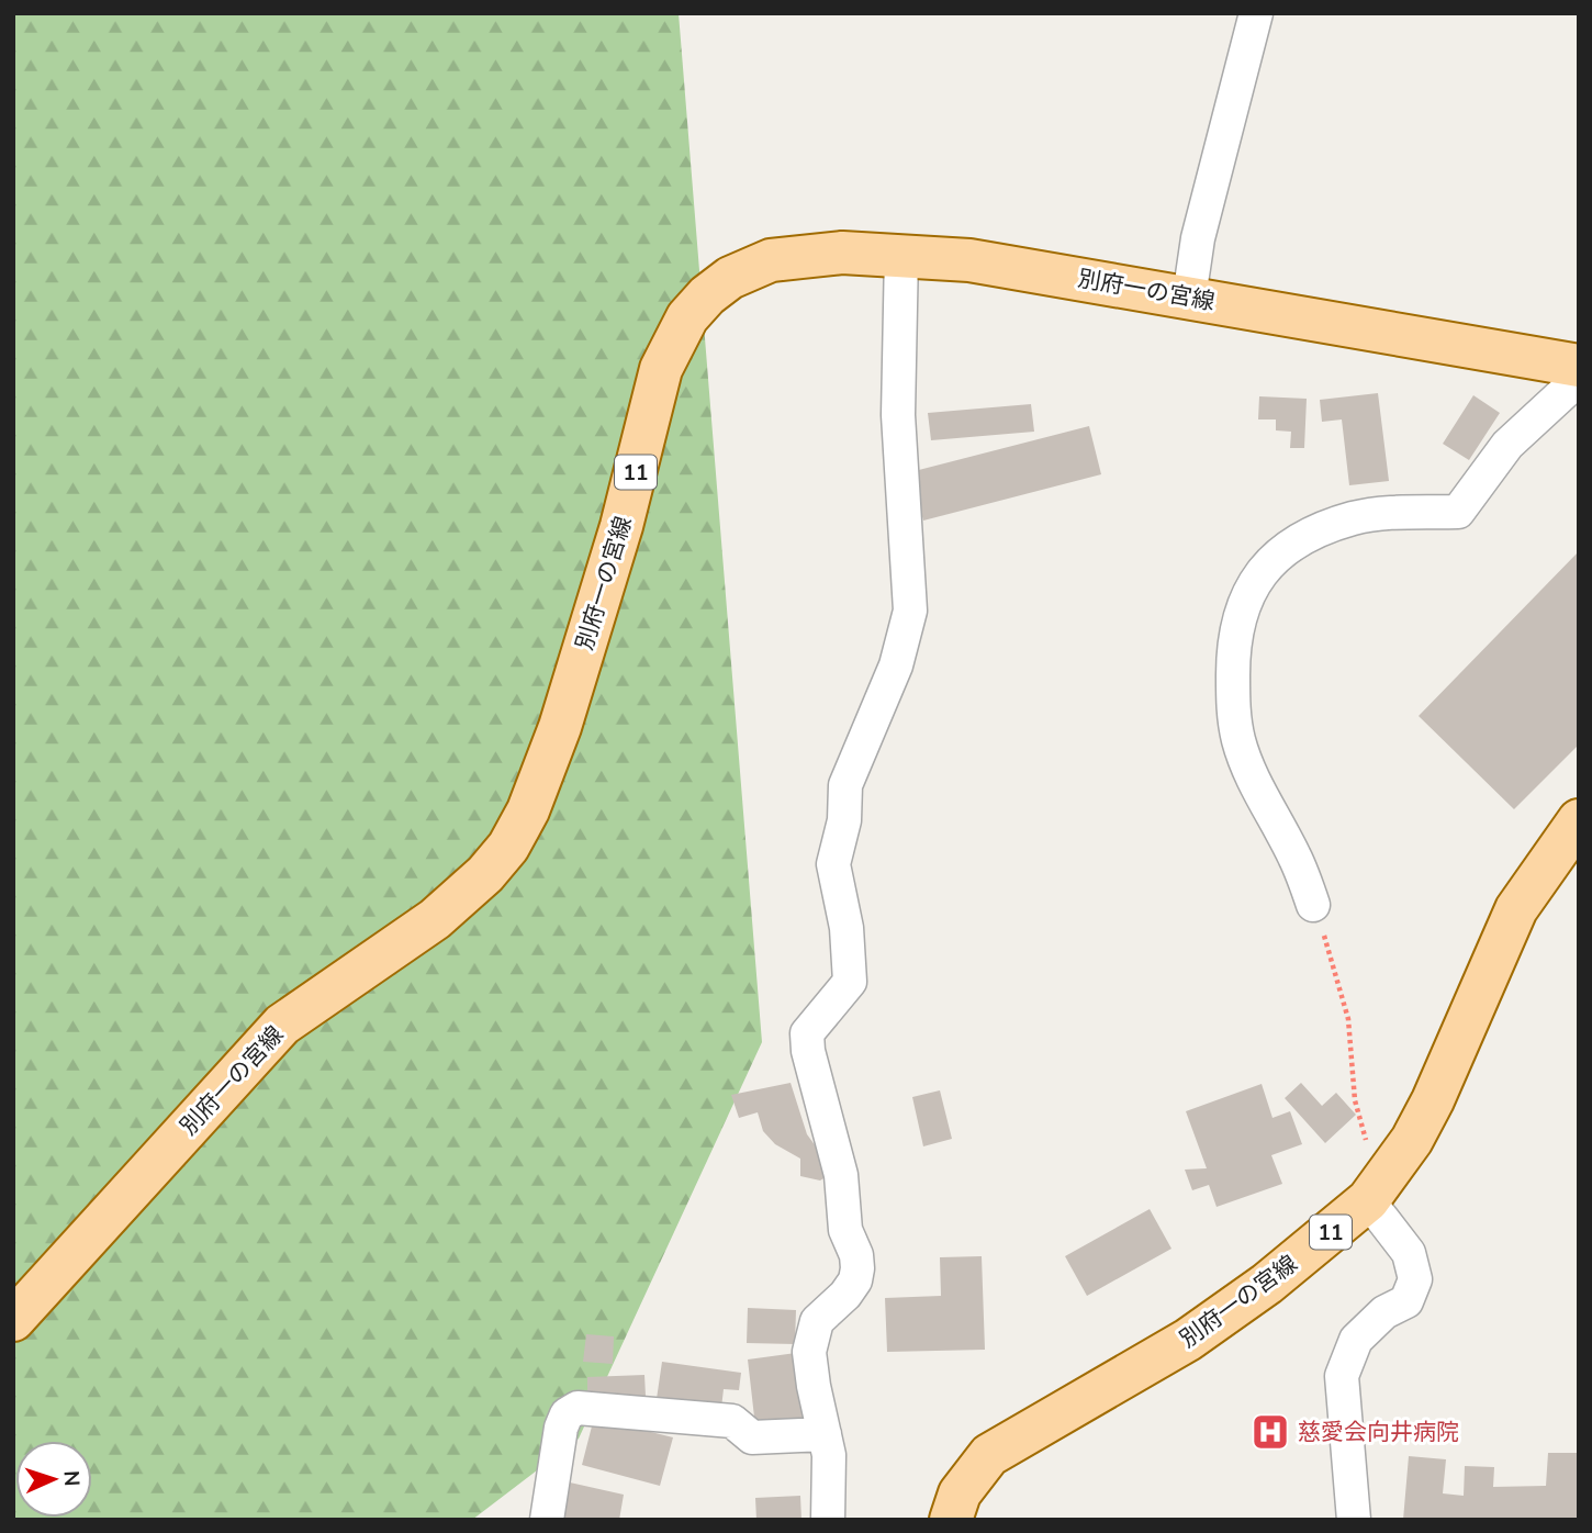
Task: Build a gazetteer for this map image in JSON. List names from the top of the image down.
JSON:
{
  "streets": {
    "main road": ["別府一の宮線", "11"]
  },
  "places": {
    "hospital": ["慈愛会向井病院"]
  },
  "north": "right"
}
